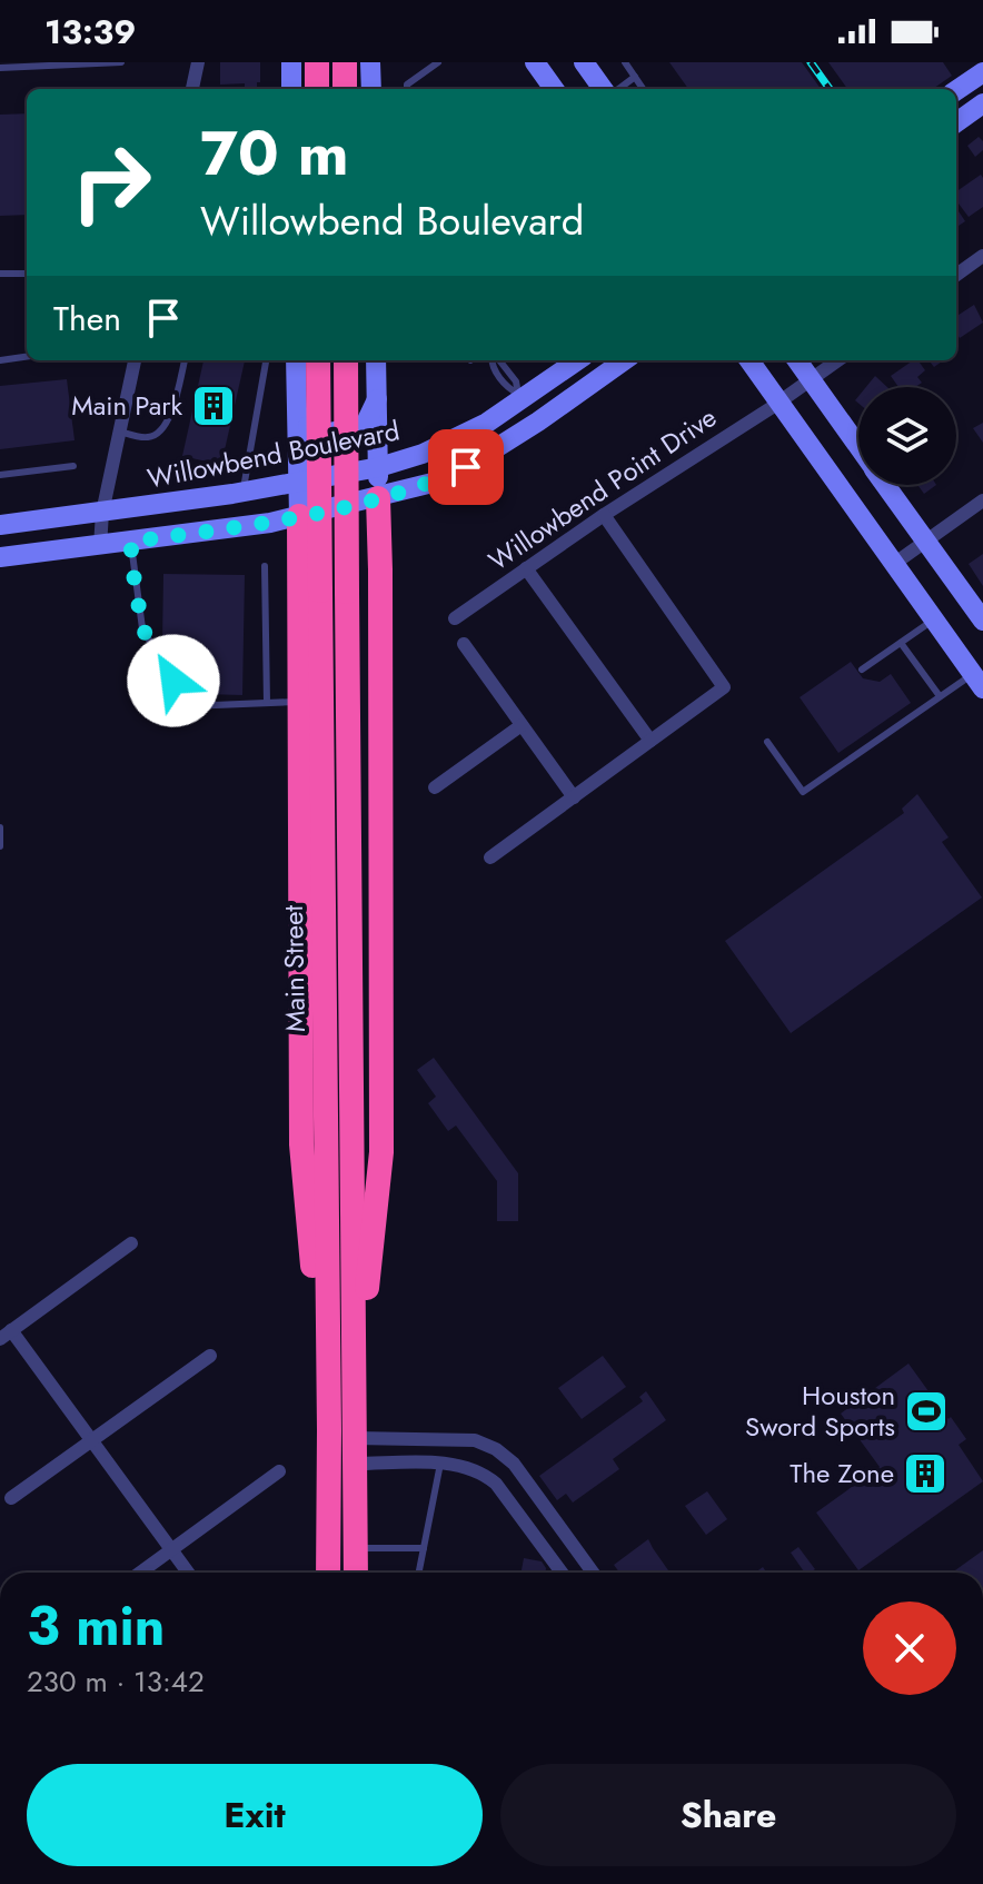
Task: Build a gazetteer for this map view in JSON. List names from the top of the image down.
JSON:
{
  "streets": {
    "highway": ["Main Street"],
    "main road": ["Willowbend Boulevard"],
    "street": ["Willowbend Point Drive"]
  },
  "places": {
    "building": ["Main Park", "The Zone"],
    "sports": ["Houston Sword Sports"]
  },
  "page": {
    "status": "13:39",
    "turn": ["70 m", "Willowbend Boulevard"],
    "then": "Then",
    "heading": ["3 min", "230 m · 13:42"],
    "buttons": ["Exit", "Share"]
  }
}
